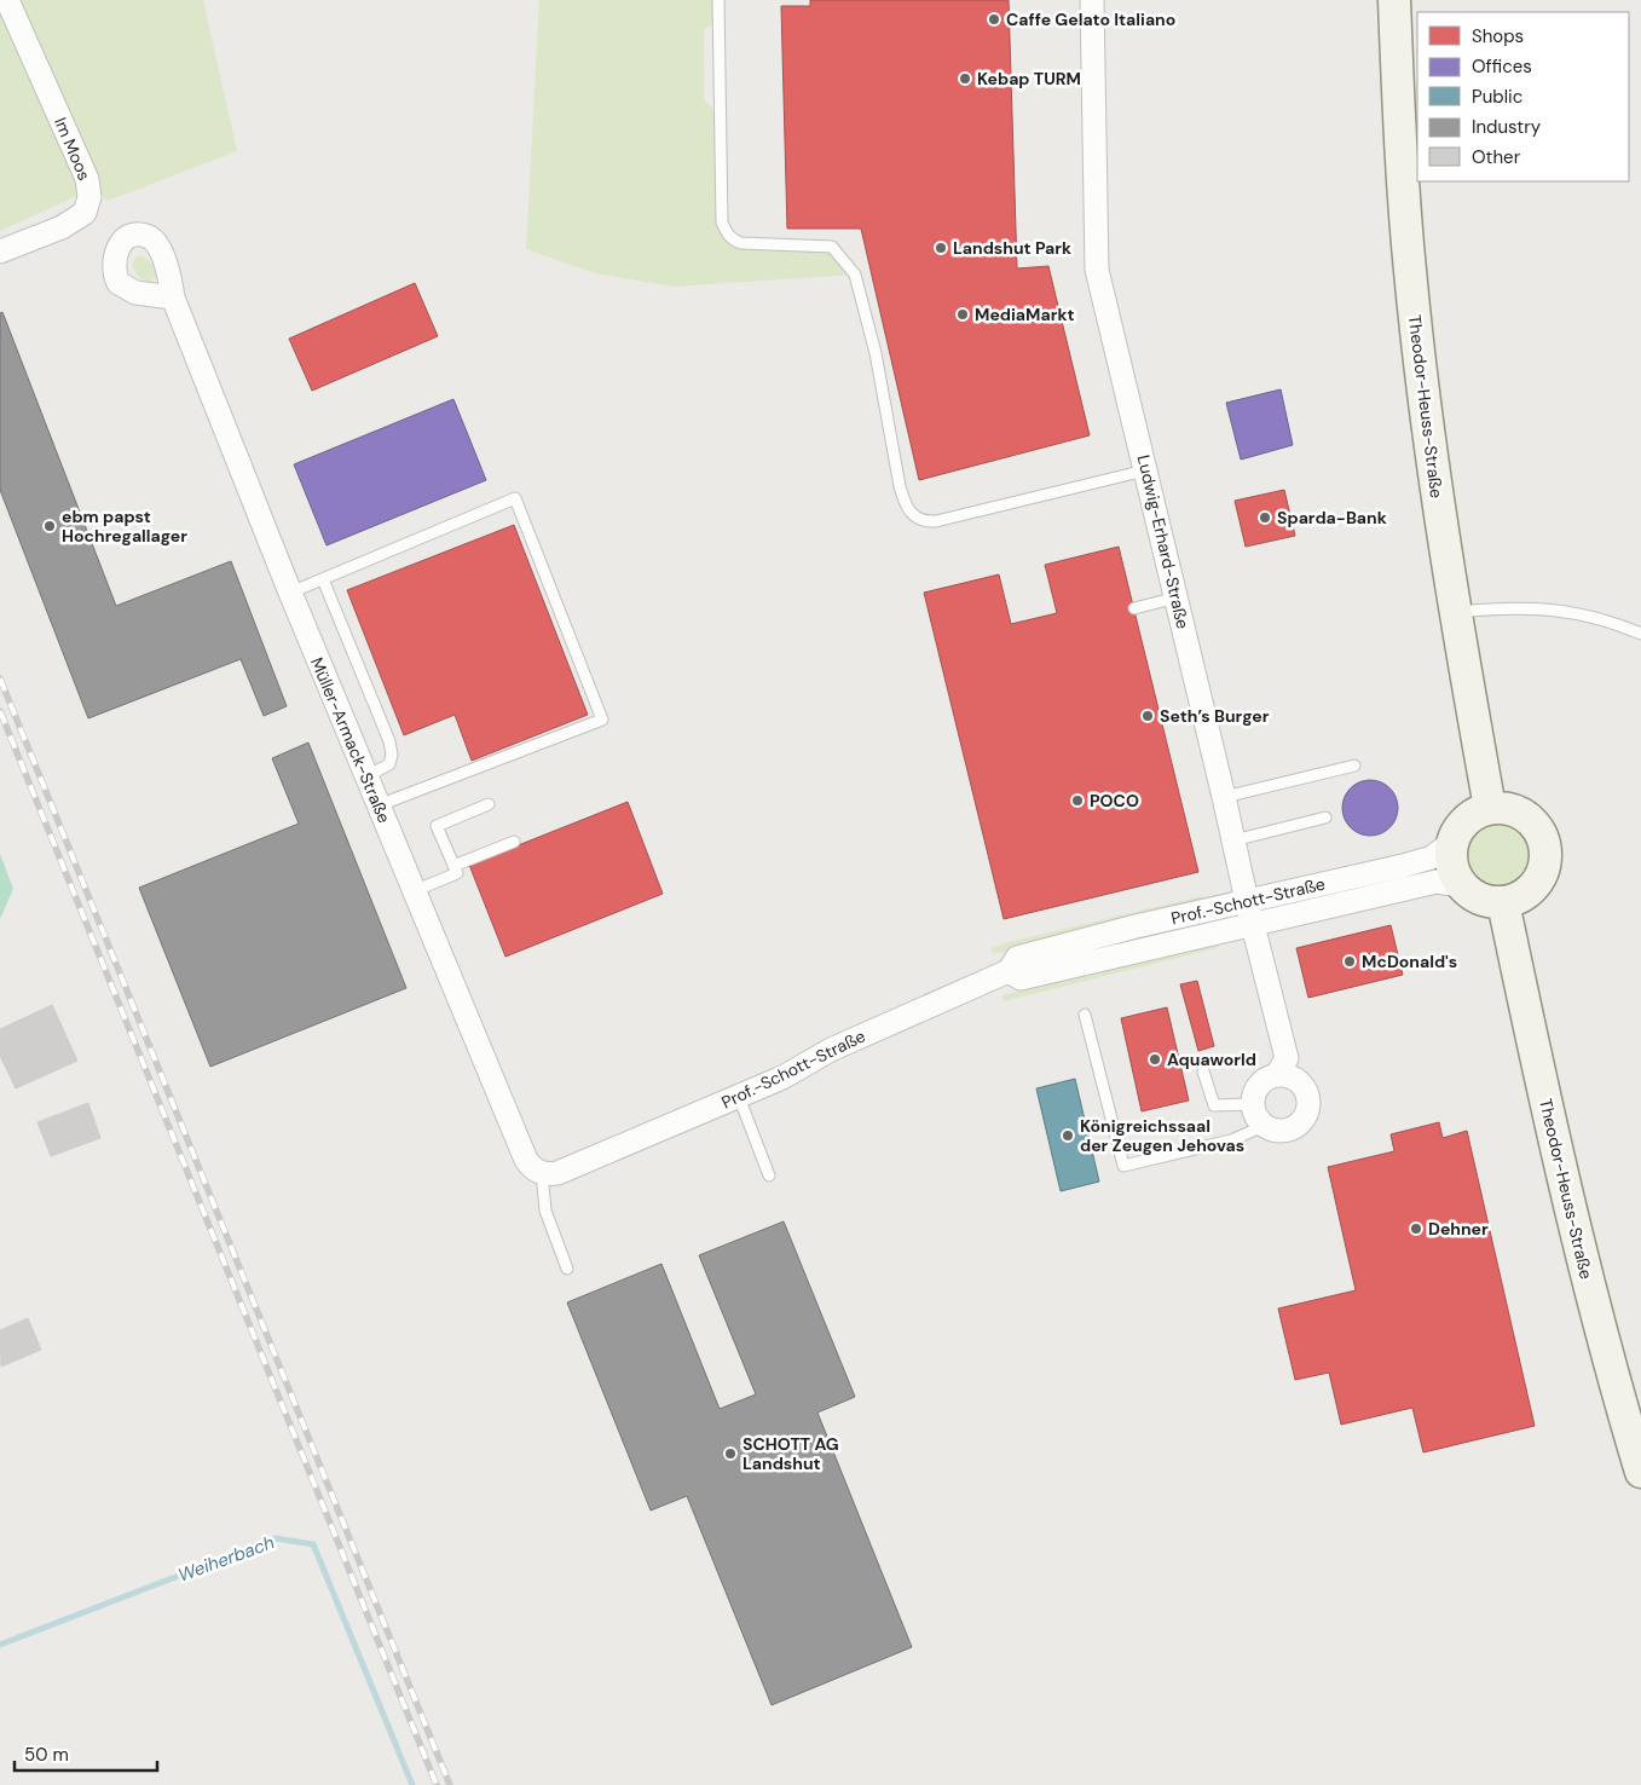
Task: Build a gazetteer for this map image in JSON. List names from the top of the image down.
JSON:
{
  "streets": {
    "main road": ["Theodor-Heuss-Straße"],
    "street": [
      "Im Moos",
      "Ludwig-Erhard-Straße",
      "Müller-Armack-Straße",
      "Prof.-Schott-Straße"
    ]
  },
  "crossings": [
    ["Theodor-Heuss-Straße", "Prof.-Schott-Straße"],
    ["Ludwig-Erhard-Straße", "Prof.-Schott-Straße"],
    ["Müller-Armack-Straße", "Prof.-Schott-Straße"]
  ],
  "water": ["Weiherbach"],
  "places": [
    "Caffe Gelato Italiano",
    "Kebap TURM",
    "Landshut Park",
    "MediaMarkt",
    "Sparda-Bank",
    "ebm papst Hochregallager",
    "Seth’s Burger",
    "POCO",
    "McDonald's",
    "Aquaworld",
    "Königreichssaal der Zeugen Jehovas",
    "Dehner",
    "SCHOTT AG Landshut"
  ],
  "legend": [
    "Shops",
    "Offices",
    "Public",
    "Industry",
    "Other"
  ],
  "scale_bar": "50 m"
}
